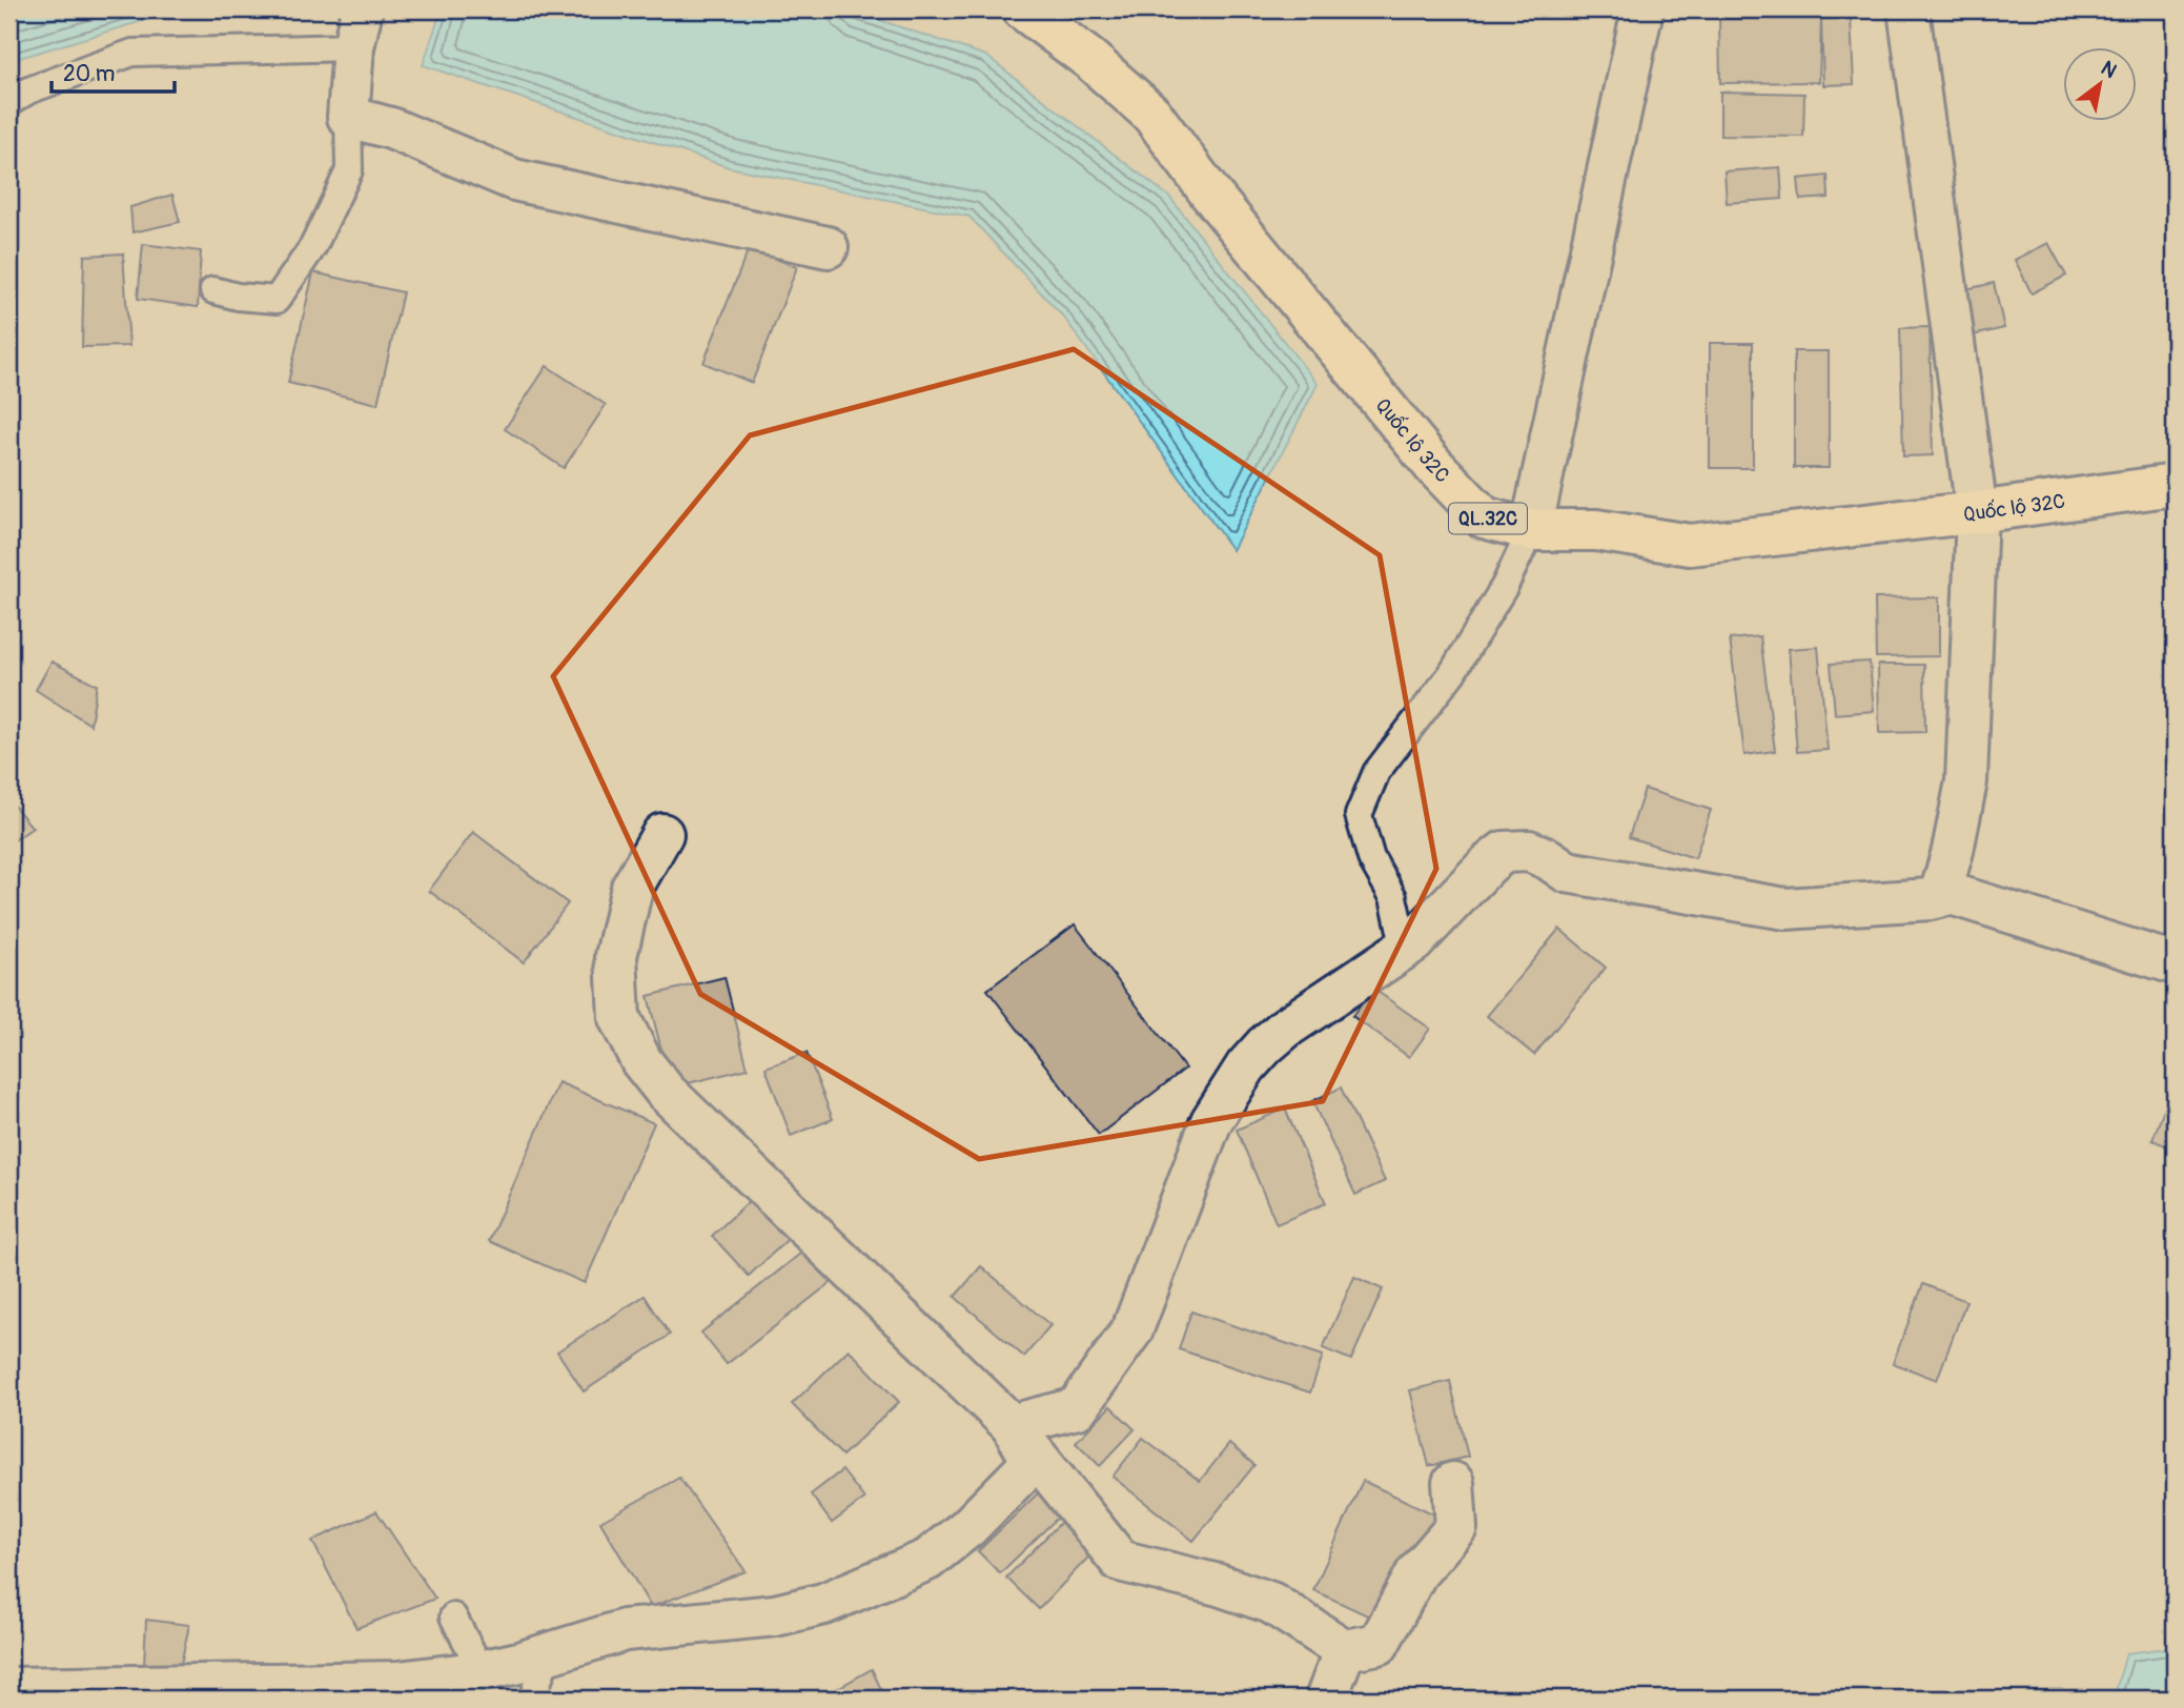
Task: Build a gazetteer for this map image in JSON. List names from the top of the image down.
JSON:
{
  "streets": {
    "main road": ["Quốc lộ 32C", "QL.32C"]
  },
  "scale_bar": "20 m",
  "north": "top right"
}
